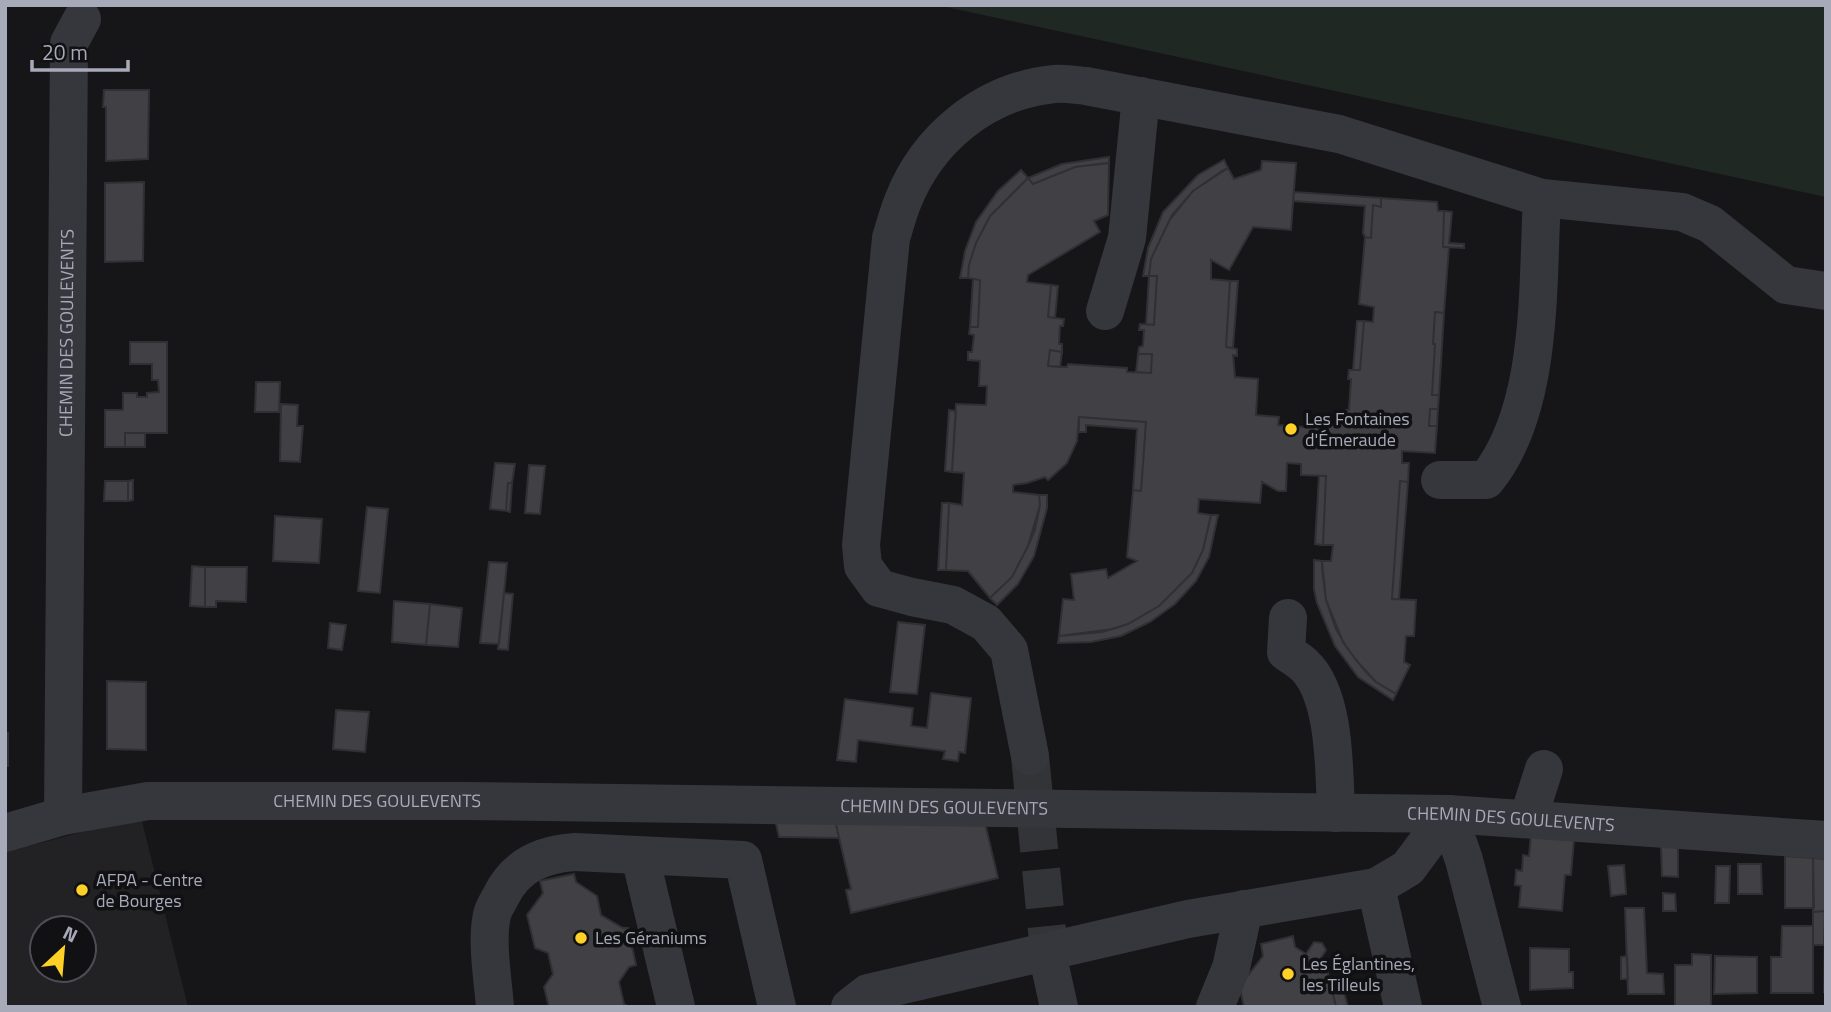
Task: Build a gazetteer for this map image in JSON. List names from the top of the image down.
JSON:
{
  "streets": {
    "street": ["CHEMIN DES GOULEVENTS"]
  },
  "places": [
    "Les Fontaines d'Émeraude",
    "AFPA - Centre de Bourges",
    "Les Géraniums",
    "Les Églantines, les Tilleuls"
  ],
  "scale_bar": "20 m",
  "north": "top right"
}
